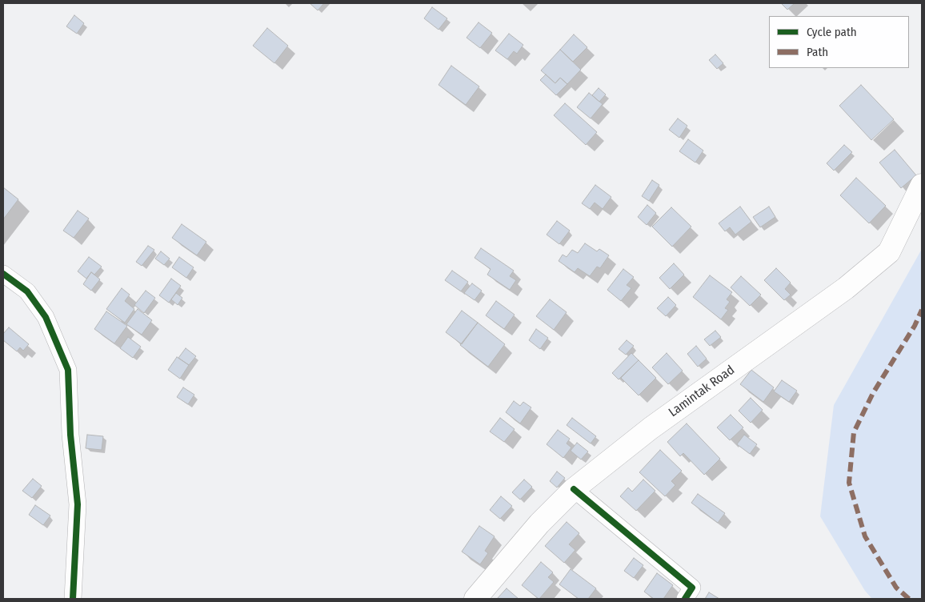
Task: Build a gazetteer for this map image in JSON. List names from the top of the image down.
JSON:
{
  "streets": {
    "main road": ["Lamintak Road"]
  },
  "legend": ["Cycle path", "Path"]
}
